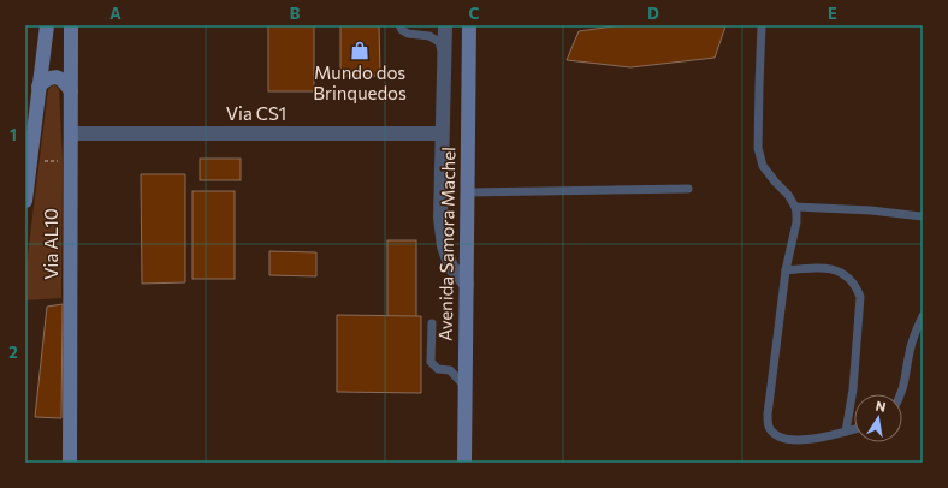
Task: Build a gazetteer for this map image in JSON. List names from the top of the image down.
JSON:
{
  "streets": {
    "street": ["Via CS1", "Via AL10", "Avenida Samora Machel"]
  },
  "crossings": [
    ["Via CS1", "Via AL10"]
  ],
  "places": {
    "shop": ["Mundo dos Brinquedos"]
  },
  "north": "top",
  "grid": {
    "columns": [
      "A",
      "B",
      "C",
      "D",
      "E"
    ],
    "rows": ["1", "2"]
  }
}
